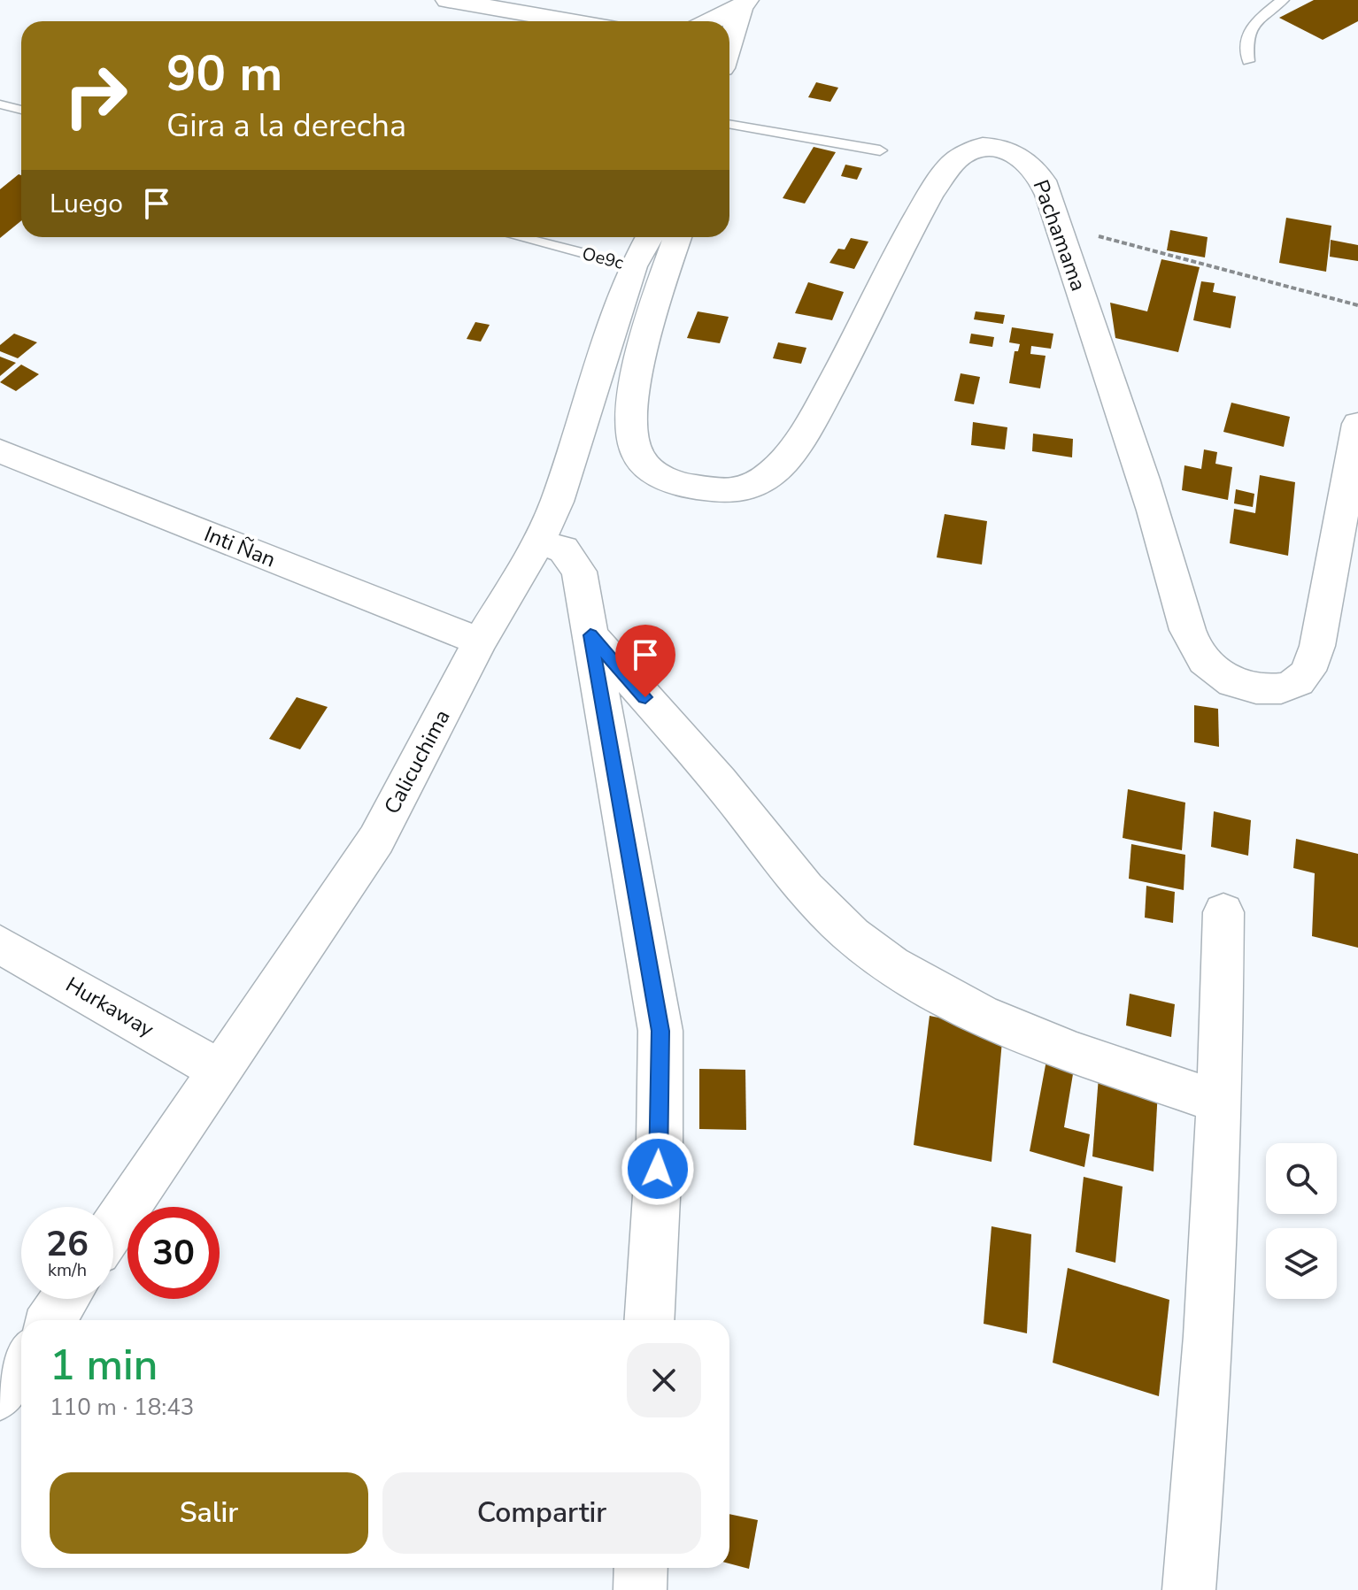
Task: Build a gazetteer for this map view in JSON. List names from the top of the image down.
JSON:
{
  "streets": {
    "street": [
      "Pachamama",
      "Inti Ñan",
      "Calicuchima",
      "Hurkaway"
    ],
    "lane": ["Oe9c"]
  },
  "crossings": [
    ["Oe9c", "Calicuchima"],
    ["Inti Ñan", "Calicuchima"],
    ["Calicuchima", "Hurkaway"]
  ],
  "page": {
    "turn": ["90 m", "Gira a la derecha"],
    "then": "Luego",
    "speed": "26 km/h",
    "limit": "30",
    "heading": ["1 min", "110 m · 18:43"],
    "buttons": ["Salir", "Compartir"]
  }
}
